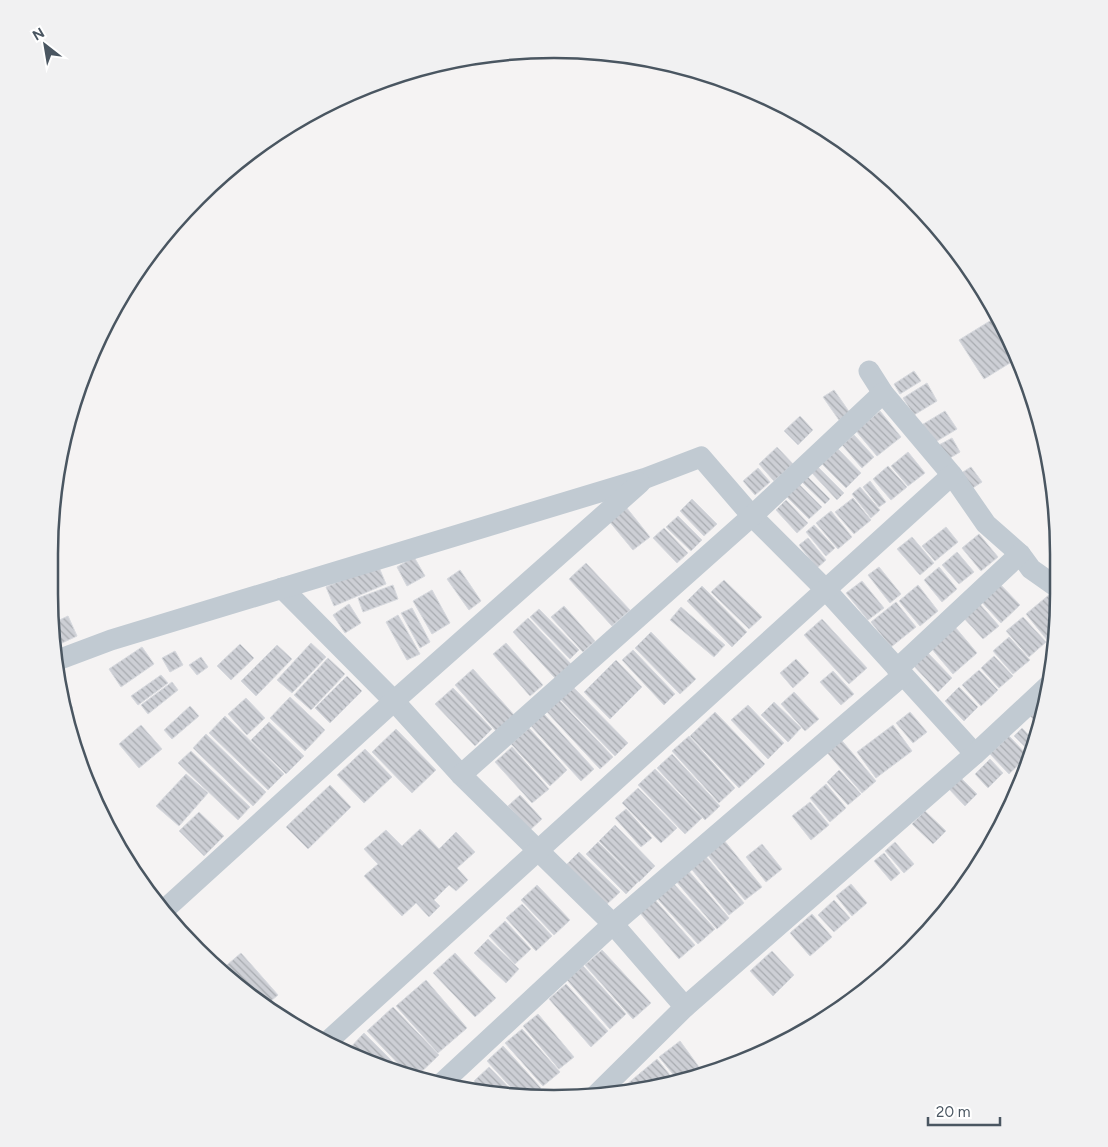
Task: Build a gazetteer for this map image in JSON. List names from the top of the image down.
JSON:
{
  "scale_bar": "20 m",
  "north": "top left"
}
